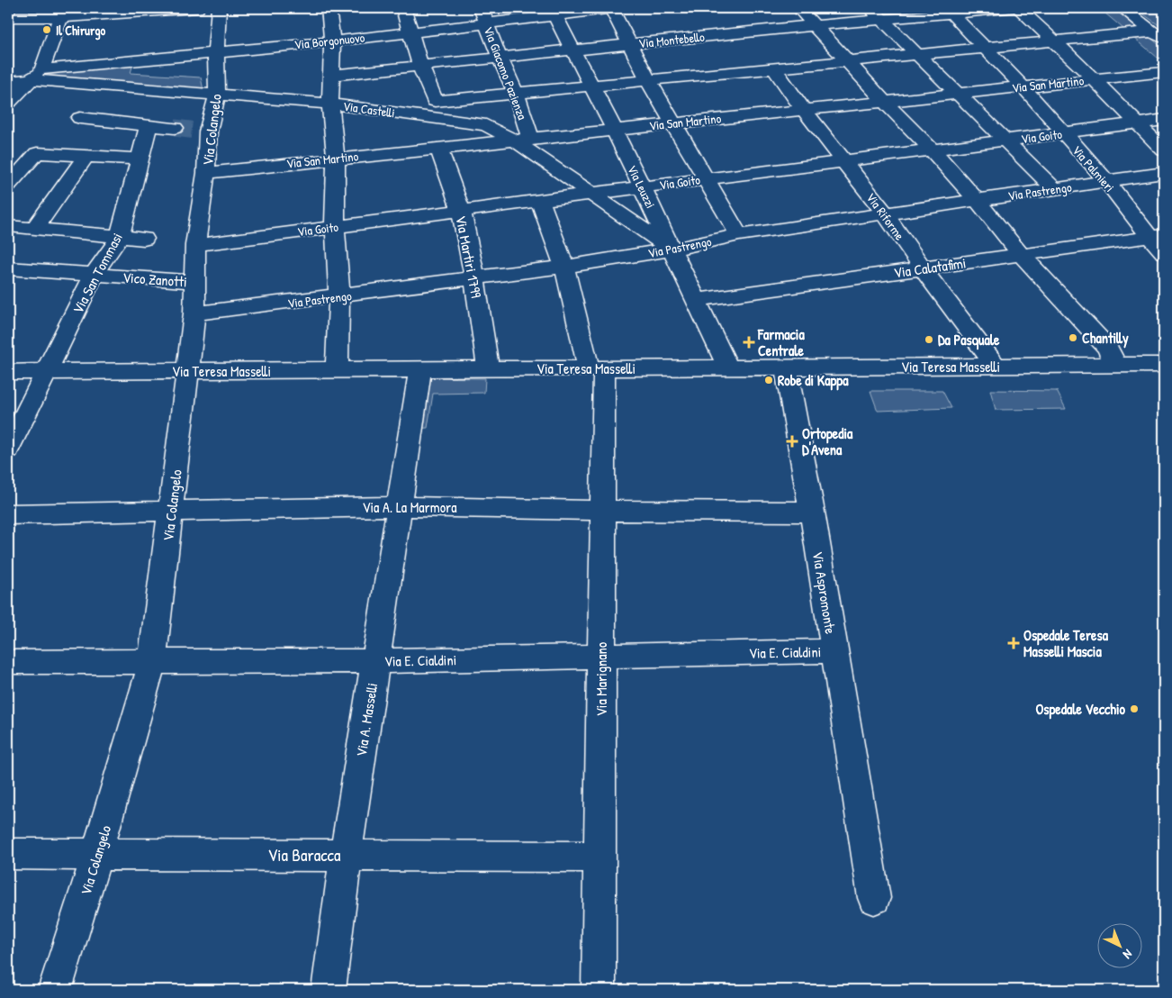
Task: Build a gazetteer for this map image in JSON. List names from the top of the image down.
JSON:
{
  "streets": {
    "street": [
      "Via Montebello",
      "Via Borgonuovo",
      "Via Giacomo Pazienza",
      "Via San Martino",
      "Via Castelli",
      "Via Colangelo",
      "Via Goito",
      "Via Palmieri",
      "Via Leuzzi",
      "Via Pastrengo",
      "Via Riforme",
      "Via Martiri 1799",
      "Via Calatafimi",
      "Via San Tommasi",
      "Vico Zanotti",
      "Via Teresa Masselli",
      "Via A. La Marmora",
      "Via Aspromonte",
      "Via E. Cialdini",
      "Via Marignano",
      "Via A. Masselli",
      "Via Baracca"
    ]
  },
  "crossings": [
    ["Via Montebello", "Via Giacomo Pazienza"],
    ["Via Montebello", "Via Palmieri"],
    ["Via Montebello", "Via Leuzzi"],
    ["Via Borgonuovo", "Via Giacomo Pazienza"],
    ["Via Borgonuovo", "Via Castelli"],
    ["Via Borgonuovo", "Via Colangelo"],
    ["Via Borgonuovo", "Via Leuzzi"],
    ["Via Giacomo Pazienza", "Via San Martino"],
    ["Via San Martino", "Via Castelli"],
    ["Via San Martino", "Via Colangelo"],
    ["Via San Martino", "Via Palmieri"],
    ["Via San Martino", "Via Leuzzi"],
    ["Via San Martino", "Via Riforme"],
    ["Via San Martino", "Via Martiri 1799"],
    ["Via Castelli", "Via Colangelo"],
    ["Via Castelli", "Via Goito"],
    ["Via Castelli", "Via Leuzzi"],
    ["Via Castelli", "Via Pastrengo"],
    ["Via Colangelo", "Via Goito"],
    ["Via Colangelo", "Via Pastrengo"],
    ["Via Colangelo", "Vico Zanotti"],
    ["Via Colangelo", "Via Teresa Masselli"],
    ["Via Colangelo", "Via A. La Marmora"],
    ["Via Colangelo", "Via E. Cialdini"],
    ["Via Colangelo", "Via Baracca"],
    ["Via Goito", "Via Palmieri"],
    ["Via Goito", "Via Leuzzi"],
    ["Via Goito", "Via Riforme"],
    ["Via Goito", "Via Martiri 1799"],
    ["Via Palmieri", "Via Pastrengo"],
    ["Via Palmieri", "Via Calatafimi"],
    ["Via Leuzzi", "Via Pastrengo"],
    ["Via Leuzzi", "Via Calatafimi"],
    ["Via Leuzzi", "Via Teresa Masselli"],
    ["Via Pastrengo", "Via Riforme"],
    ["Via Pastrengo", "Via Martiri 1799"],
    ["Via Riforme", "Via Calatafimi"],
    ["Via Riforme", "Via Teresa Masselli"],
    ["Via Martiri 1799", "Via Teresa Masselli"],
    ["Via San Tommasi", "Vico Zanotti"],
    ["Via San Tommasi", "Via Teresa Masselli"],
    ["Via Teresa Masselli", "Via Aspromonte"],
    ["Via Teresa Masselli", "Via Marignano"],
    ["Via Teresa Masselli", "Via A. Masselli"],
    ["Via A. La Marmora", "Via Aspromonte"],
    ["Via A. La Marmora", "Via Marignano"],
    ["Via A. La Marmora", "Via A. Masselli"],
    ["Via Aspromonte", "Via E. Cialdini"],
    ["Via E. Cialdini", "Via Marignano"],
    ["Via E. Cialdini", "Via A. Masselli"],
    ["Via Marignano", "Via Baracca"],
    ["Via A. Masselli", "Via Baracca"]
  ],
  "places": {
    "other": [
      "Il Chirurgo",
      "Chantilly",
      "Da Pasquale",
      "Robe di Kappa",
      "Ospedale Vecchio"
    ],
    "health": ["Farmacia Centrale", "Ortopedia D'Avena", "Ospedale Teresa Masselli Mascia"]
  },
  "north": "bottom right"
}
